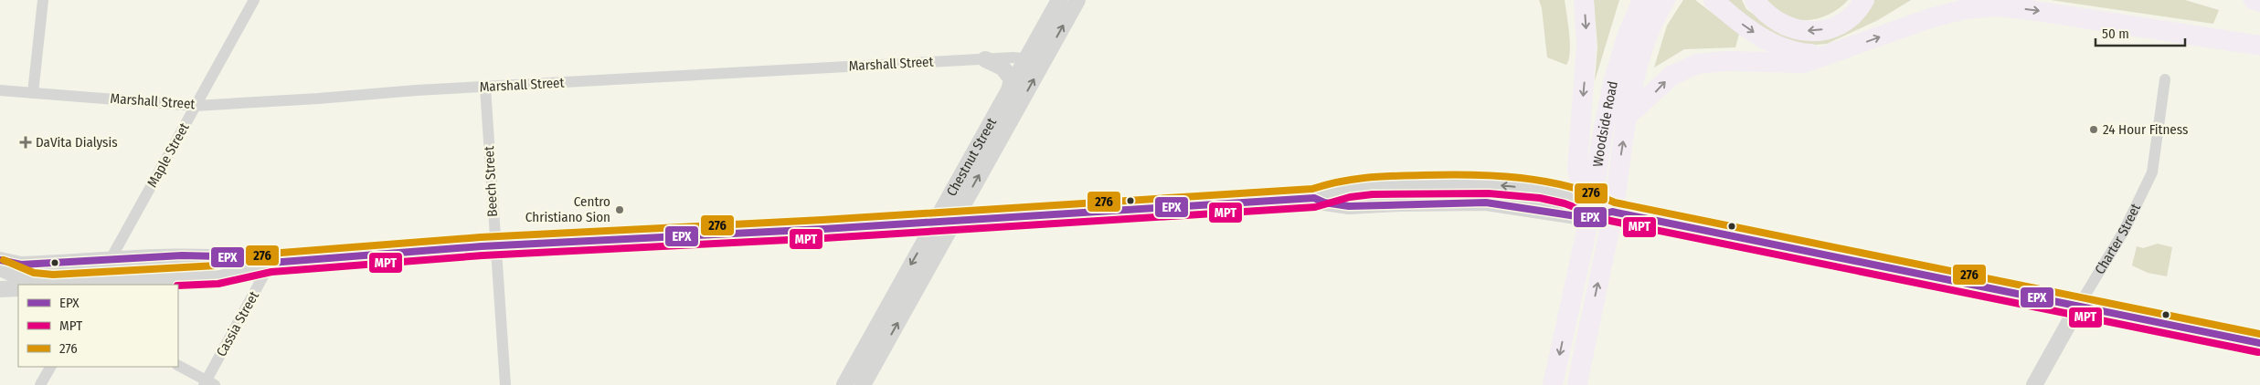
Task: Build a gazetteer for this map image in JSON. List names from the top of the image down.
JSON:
{
  "streets": {
    "highway": ["Woodside Road"],
    "street": [
      "Marshall Street",
      "Maple Street",
      "Chestnut Street",
      "Beech Street",
      "Charter Street",
      "Cassia Street"
    ]
  },
  "crossings": [
    ["Marshall Street", "Maple Street"],
    ["Marshall Street", "Chestnut Street"],
    ["Marshall Street", "Beech Street"]
  ],
  "places": {
    "other": ["24 Hour Fitness", "Centro Christiano Sion"],
    "health": ["DaVita Dialysis"]
  },
  "lines": ["transit line 276", "transit line MPT", "transit line EPX"],
  "legend": ["EPX", "MPT", "276"],
  "scale_bar": "50 m"
}
